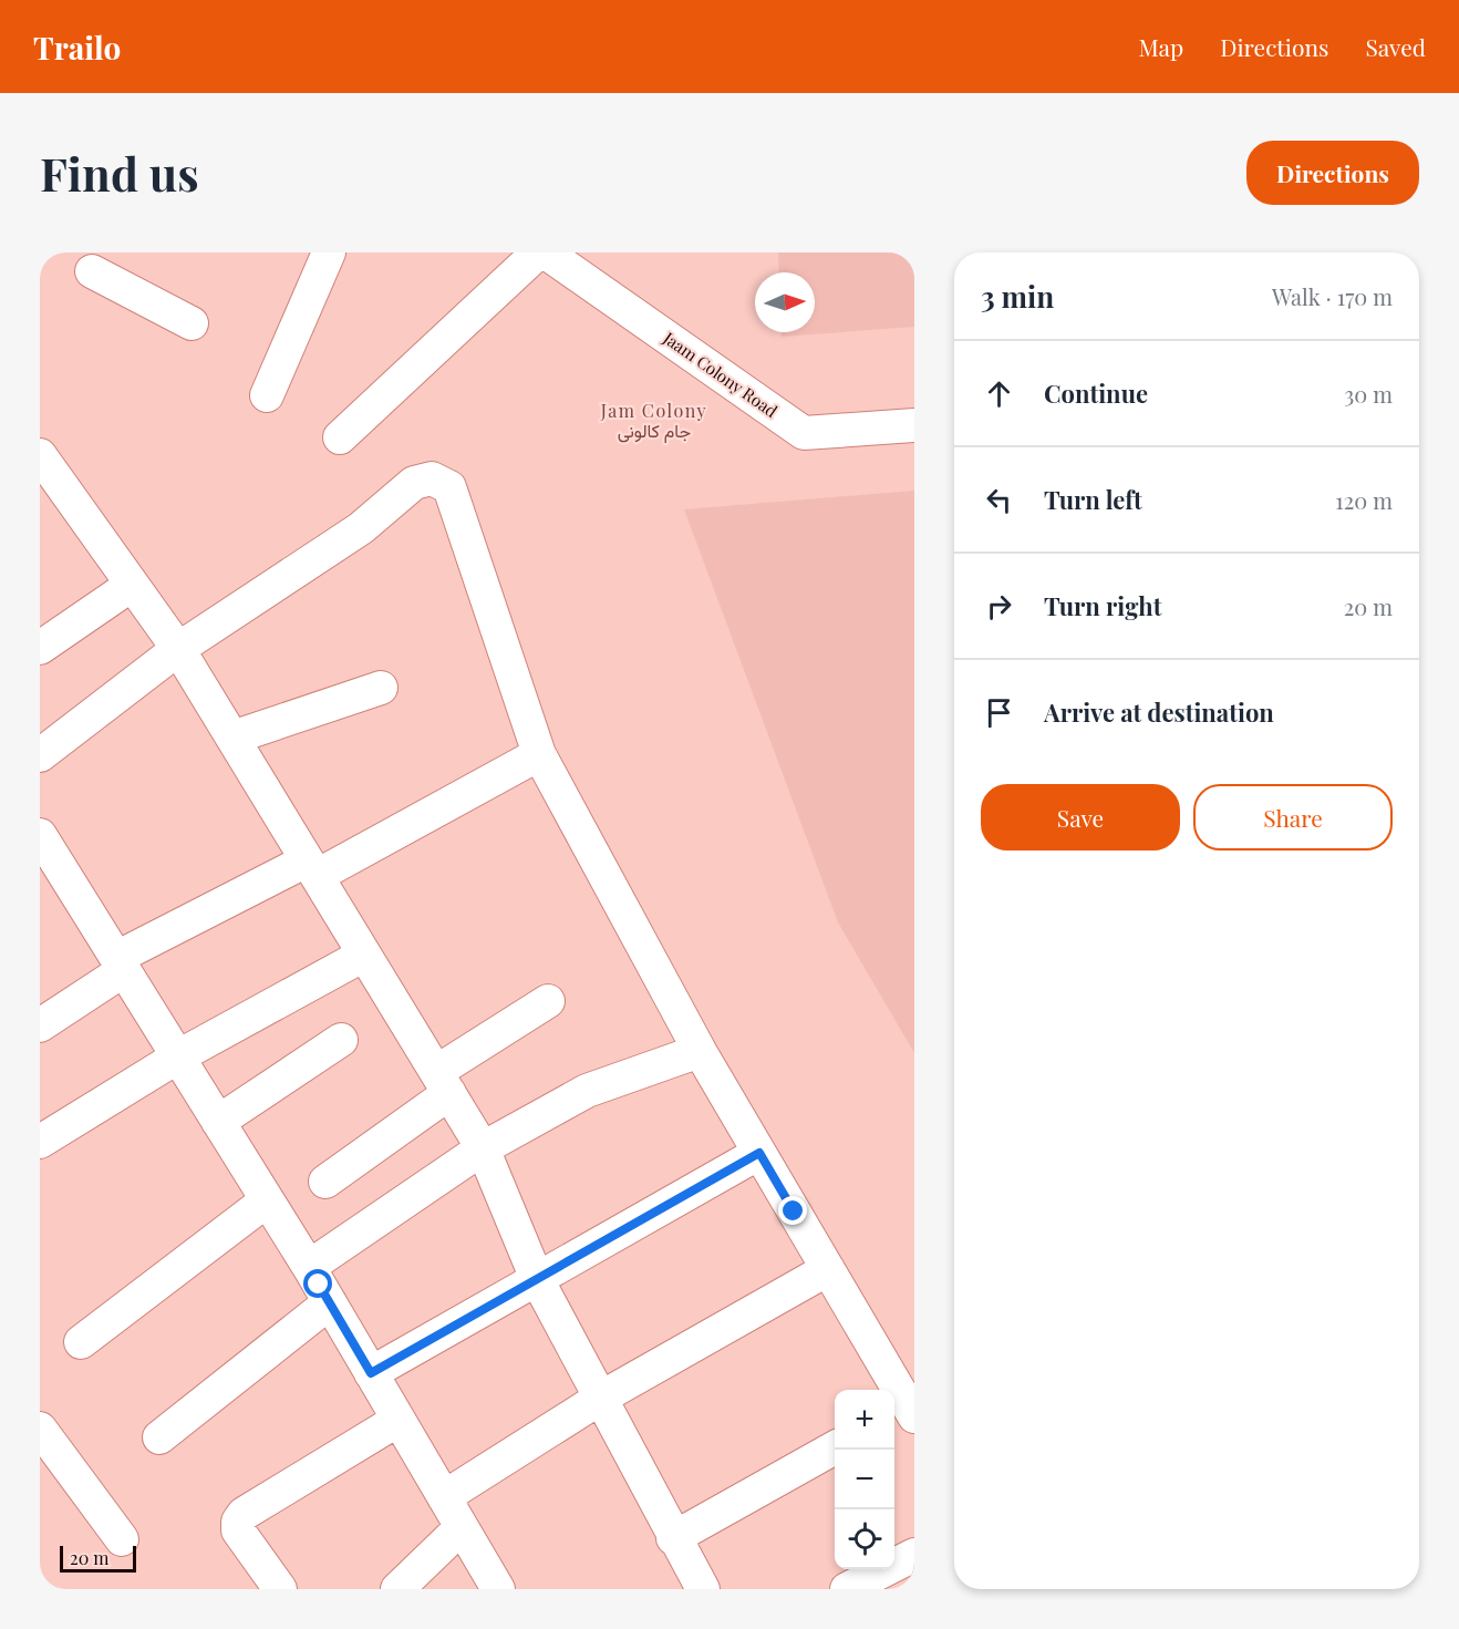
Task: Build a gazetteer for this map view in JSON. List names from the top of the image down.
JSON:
{
  "streets": {
    "street": ["Jaam Colony Road"]
  },
  "districts": ["Jam Colony جام کالونی"],
  "scale_bar": "20 m",
  "north": "right",
  "page": {
    "header": "Trailo",
    "nav": ["Map", "Directions", "Saved"],
    "buttons": [
      "Directions",
      ["Save", "Share"]
    ],
    "title": "Find us",
    "heading": ["3 min", "Walk · 170 m"],
    "list": [
      ["Continue", "30 m"],
      ["Turn left", "120 m"],
      ["Turn right", "20 m"],
      "Arrive at destination"
    ],
    "map_buttons": ["+", "−"],
    "scale": "20 m"
  }
}
